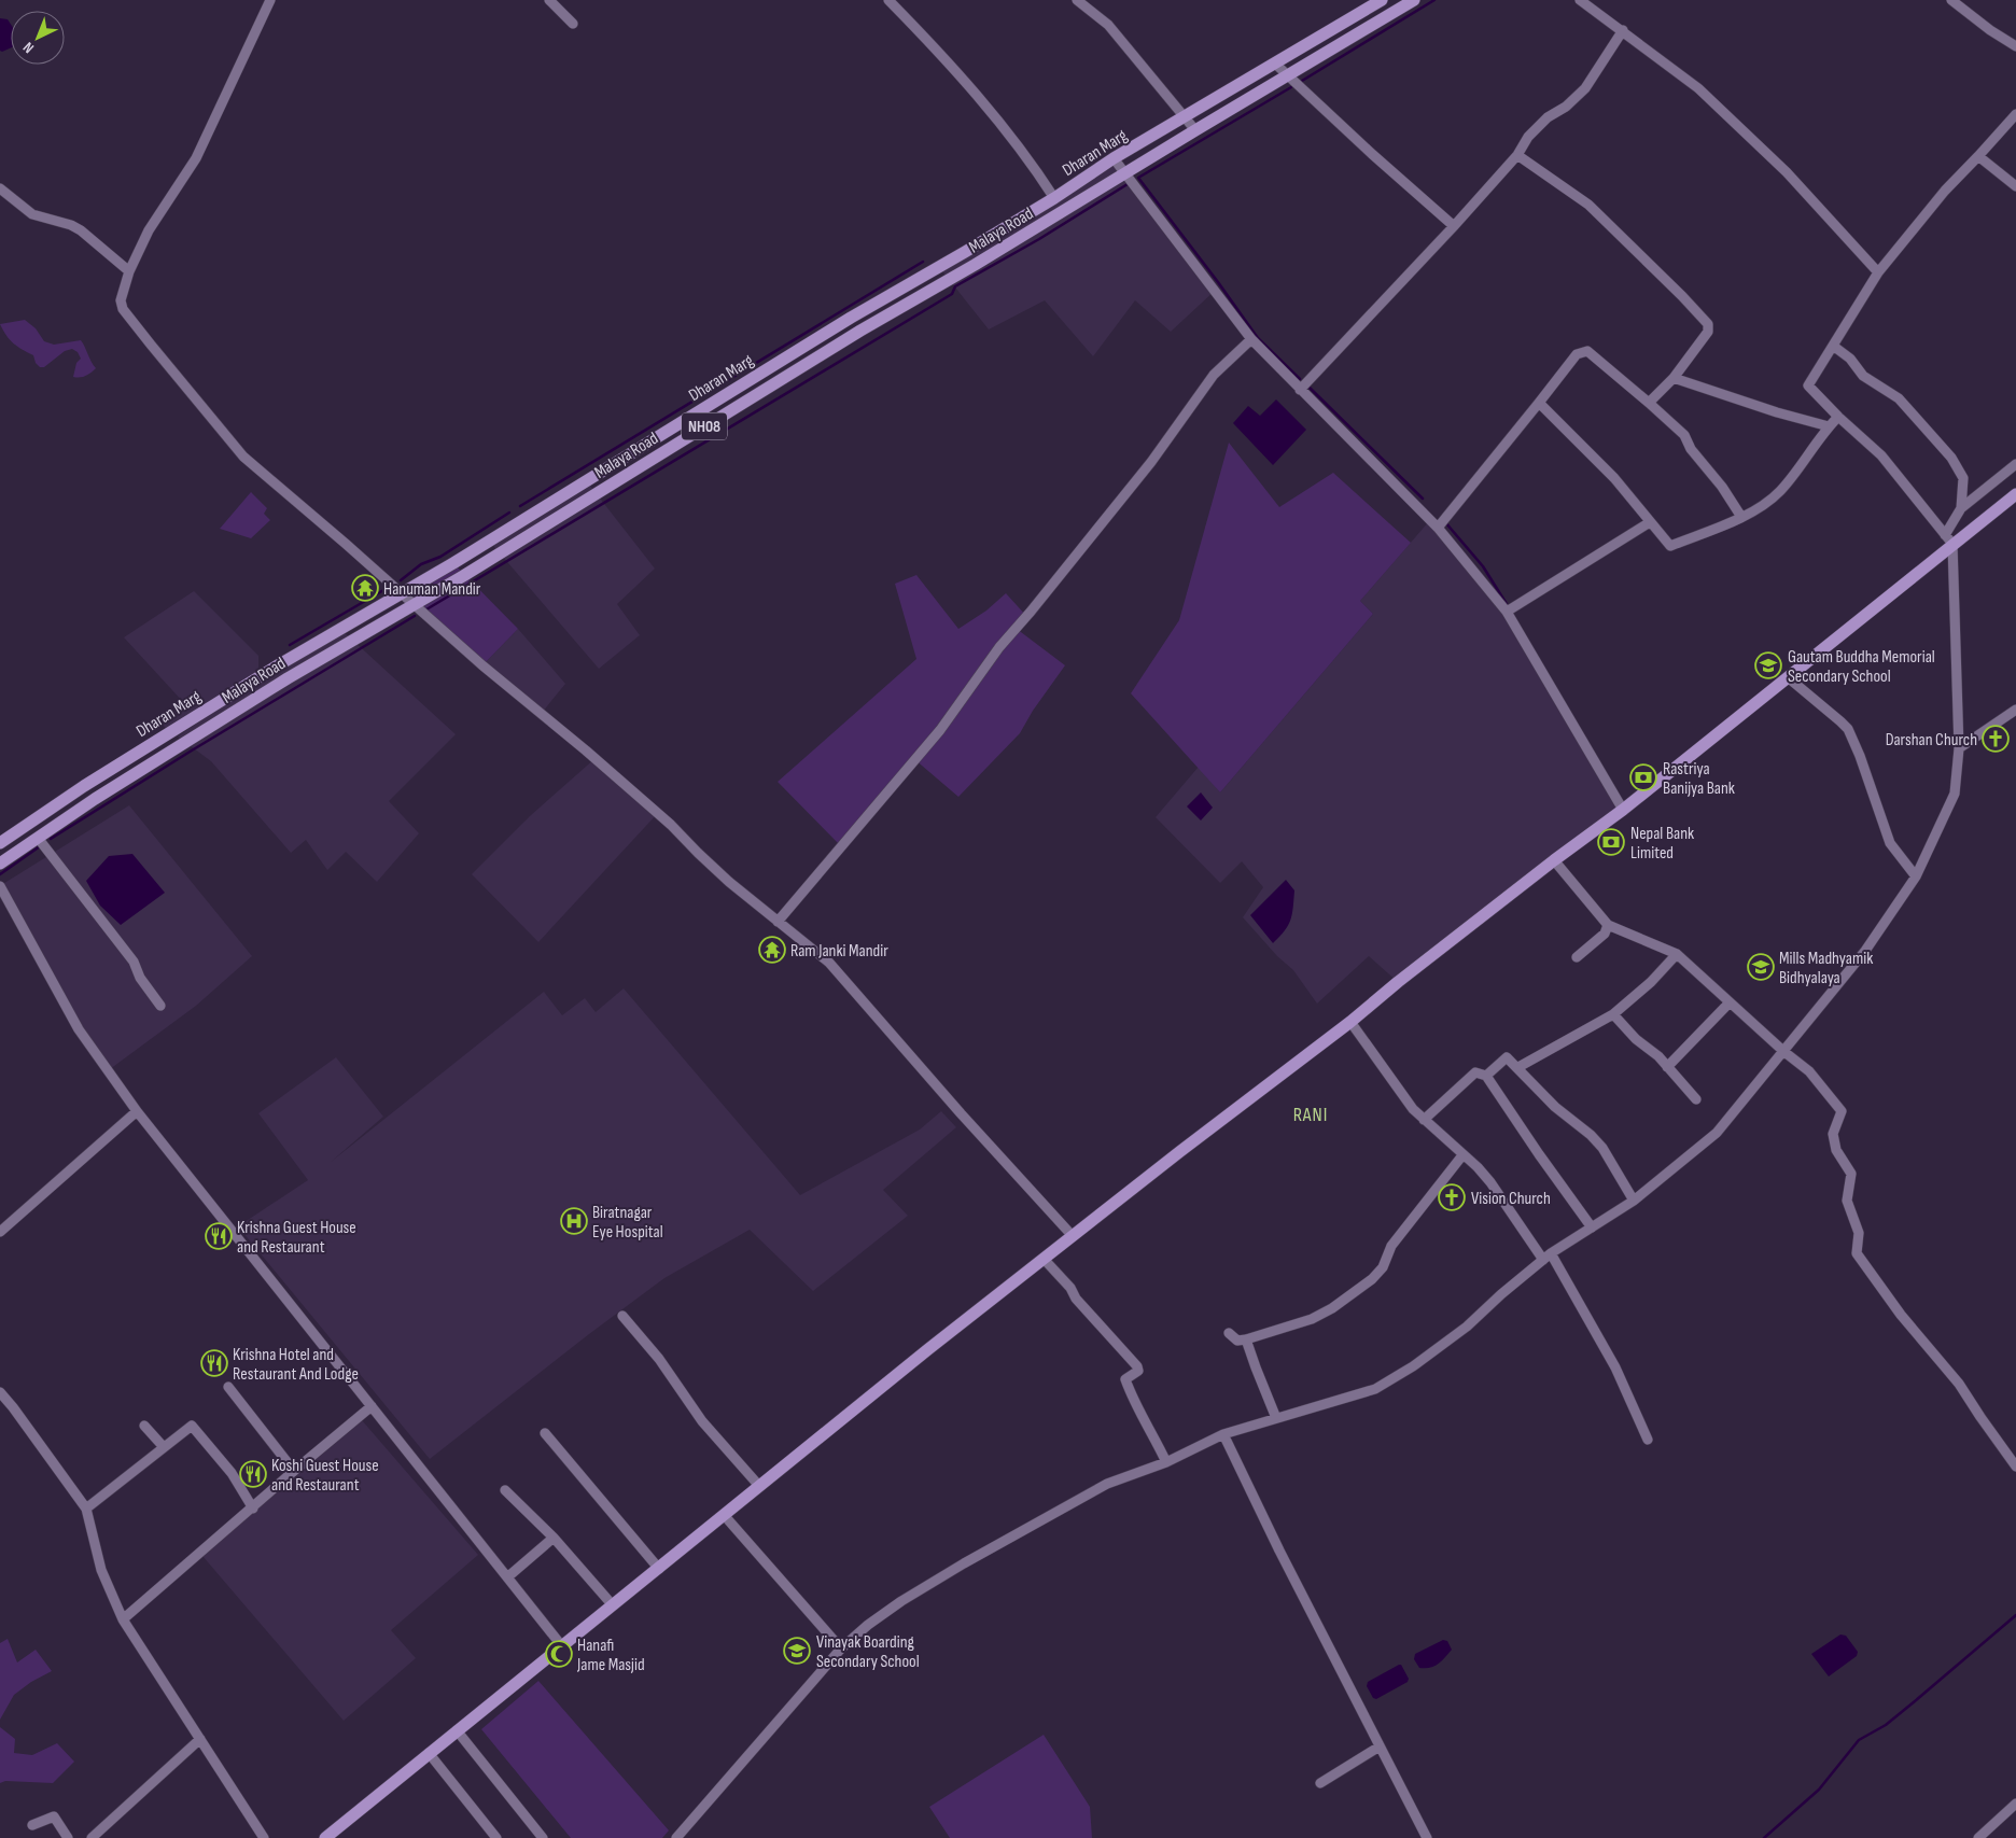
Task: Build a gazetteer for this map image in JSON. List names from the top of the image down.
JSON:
{
  "streets": {
    "main road": ["Dharan Marg", "Malaya Road", "NH08"]
  },
  "districts": ["RANI"],
  "places": {
    "temple": ["Hanuman Mandir", "Ram Janki Mandir"],
    "school or university": ["Gautam Buddha Memorial Secondary School", "Mills Madhyamik Bidhyalaya", "Vinayak Boarding Secondary School"],
    "church": ["Darshan Church", "Vision Church"],
    "bank": ["Rastriya Banijya Bank", "Nepal Bank Limited"],
    "hospital": ["Biratnagar Eye Hospital"],
    "restaurant": ["Krishna Guest House and Restaurant", "Krishna Hotel and Restaurant And Lodge", "Koshi Guest House and Restaurant"],
    "mosque": ["Hanafi Jame Masjid"]
  },
  "north": "bottom left"
}
